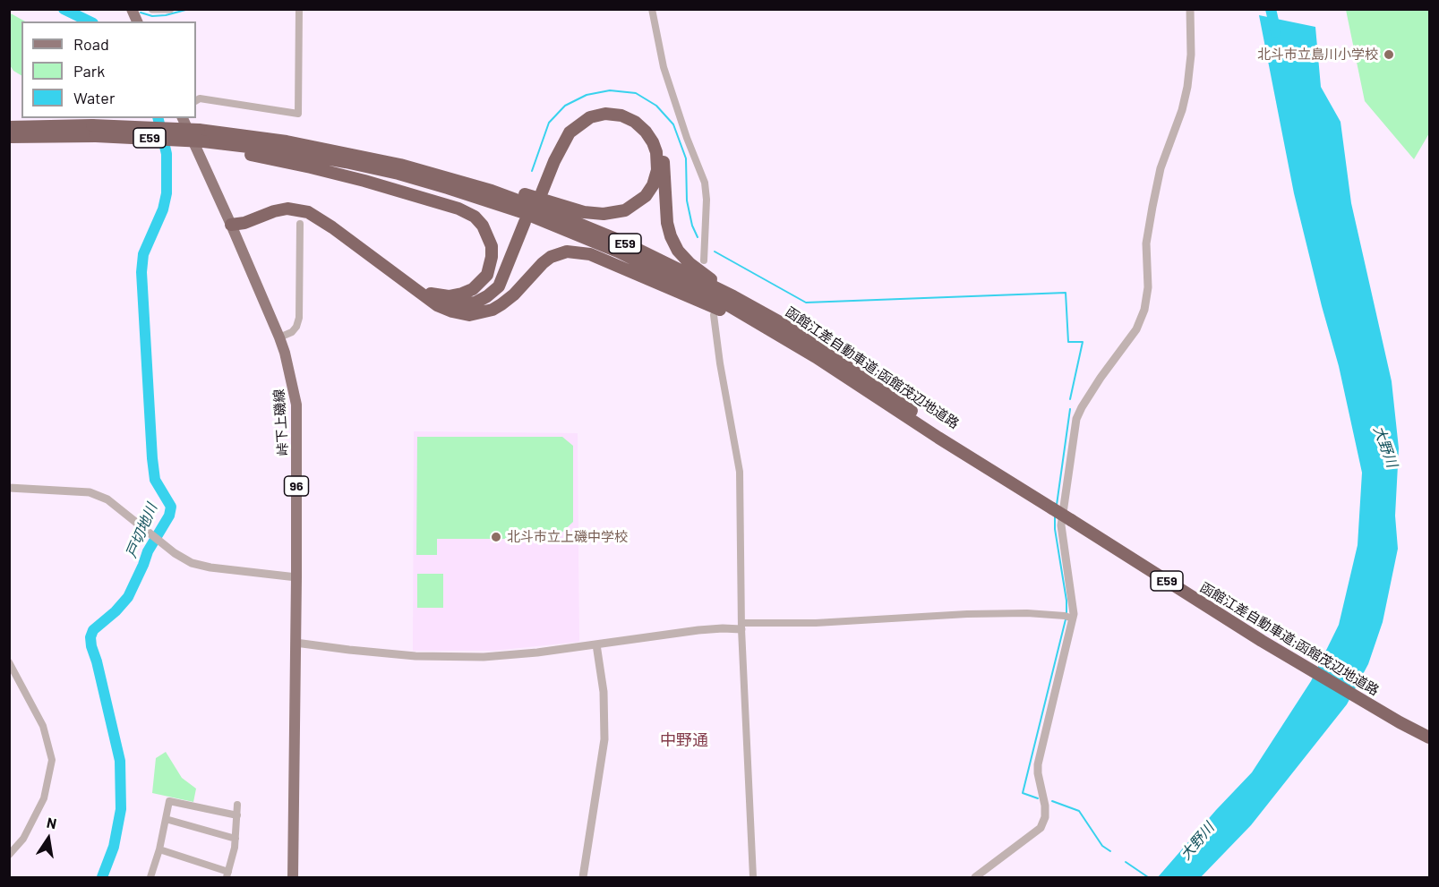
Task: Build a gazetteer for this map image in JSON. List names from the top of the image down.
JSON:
{
  "streets": {
    "highway": ["E59", "函館江差自動車道;函館茂辺地道路"],
    "main road": ["峠下上磯線", "96"]
  },
  "districts": ["中野通"],
  "water": ["大野川", "戸切地川"],
  "places": ["北斗市立島川小学校", "北斗市立上磯中学校"],
  "legend": ["Road", "Park", "Water"],
  "north": "top"
}
